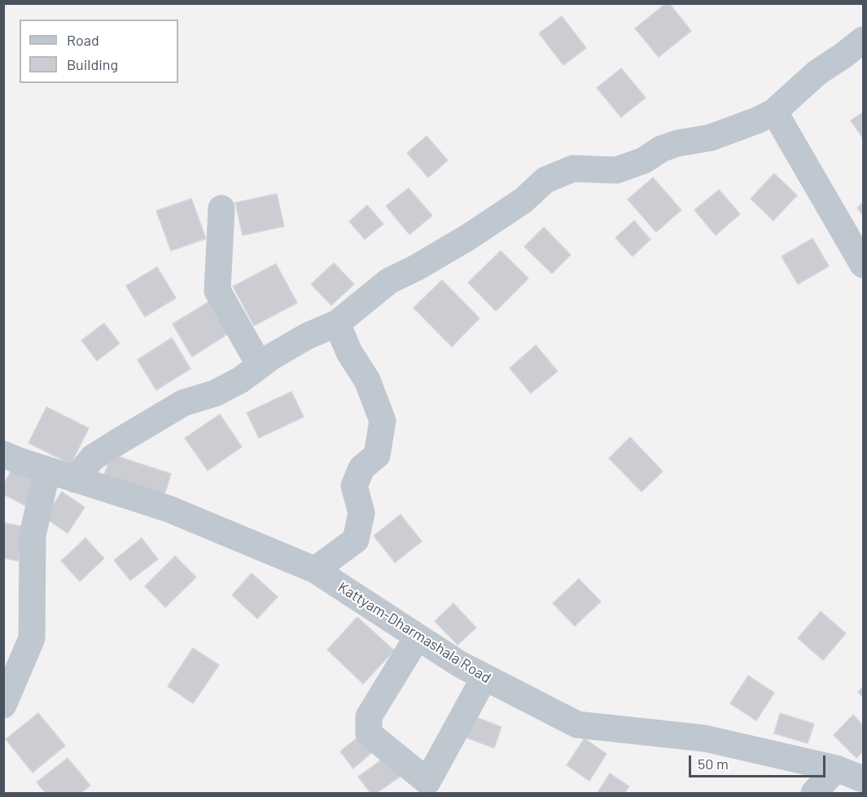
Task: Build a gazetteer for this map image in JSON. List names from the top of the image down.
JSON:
{
  "streets": {
    "street": ["Kattyam-Dharmashala Road"]
  },
  "legend": ["Road", "Building"],
  "scale_bar": "50 m"
}
